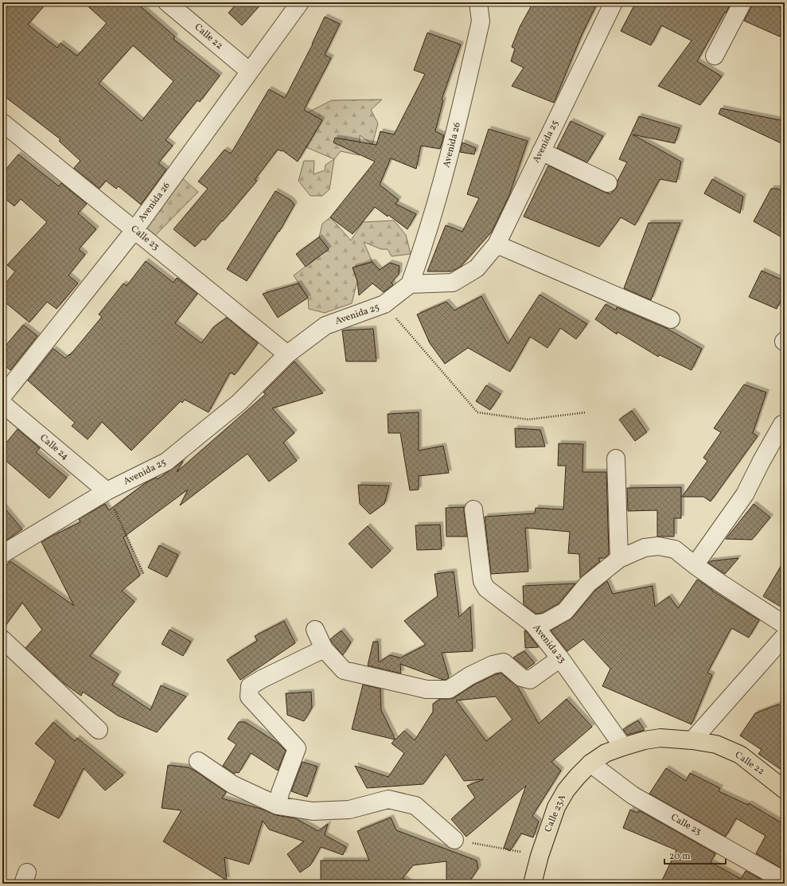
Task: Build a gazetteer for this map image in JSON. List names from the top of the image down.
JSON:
{
  "streets": {
    "main road": ["Calle 22", "Calle 23A"],
    "street": [
      "Avenida 25",
      "Avenida 26",
      "Calle 23",
      "Calle 24",
      "Avenida 23"
    ]
  },
  "crossings": [
    ["Calle 22", "Avenida 26"],
    ["Calle 22", "Calle 23A"],
    ["Avenida 25", "Avenida 26"],
    ["Avenida 25", "Calle 23"],
    ["Avenida 25", "Calle 24"],
    ["Avenida 26", "Calle 23"],
    ["Calle 23", "Calle 23A"],
    ["Avenida 23", "Calle 23A"]
  ],
  "scale_bar": "20 m"
}
